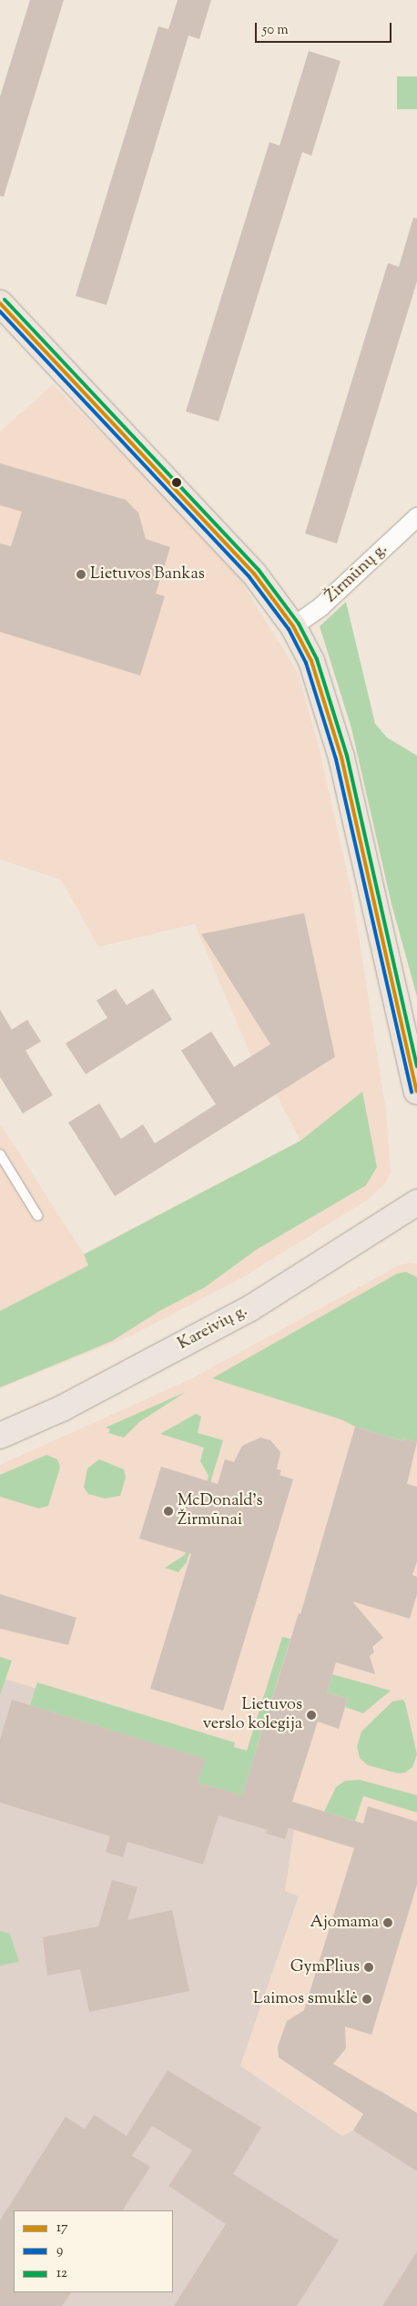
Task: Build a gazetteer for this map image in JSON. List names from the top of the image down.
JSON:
{
  "streets": {
    "main road": ["Kareivių g."],
    "street": ["Žirmūnų g."]
  },
  "places": [
    "Lietuvos Bankas",
    "McDonald's Žirmūnai",
    "Lietuvos verslo kolegija",
    "Ajomama",
    "GymPlius",
    "Laimos smuklė"
  ],
  "lines": ["transit line 12", "transit line 17", "transit line 9"],
  "legend": ["17", "9", "12"],
  "scale_bar": "50 m"
}
